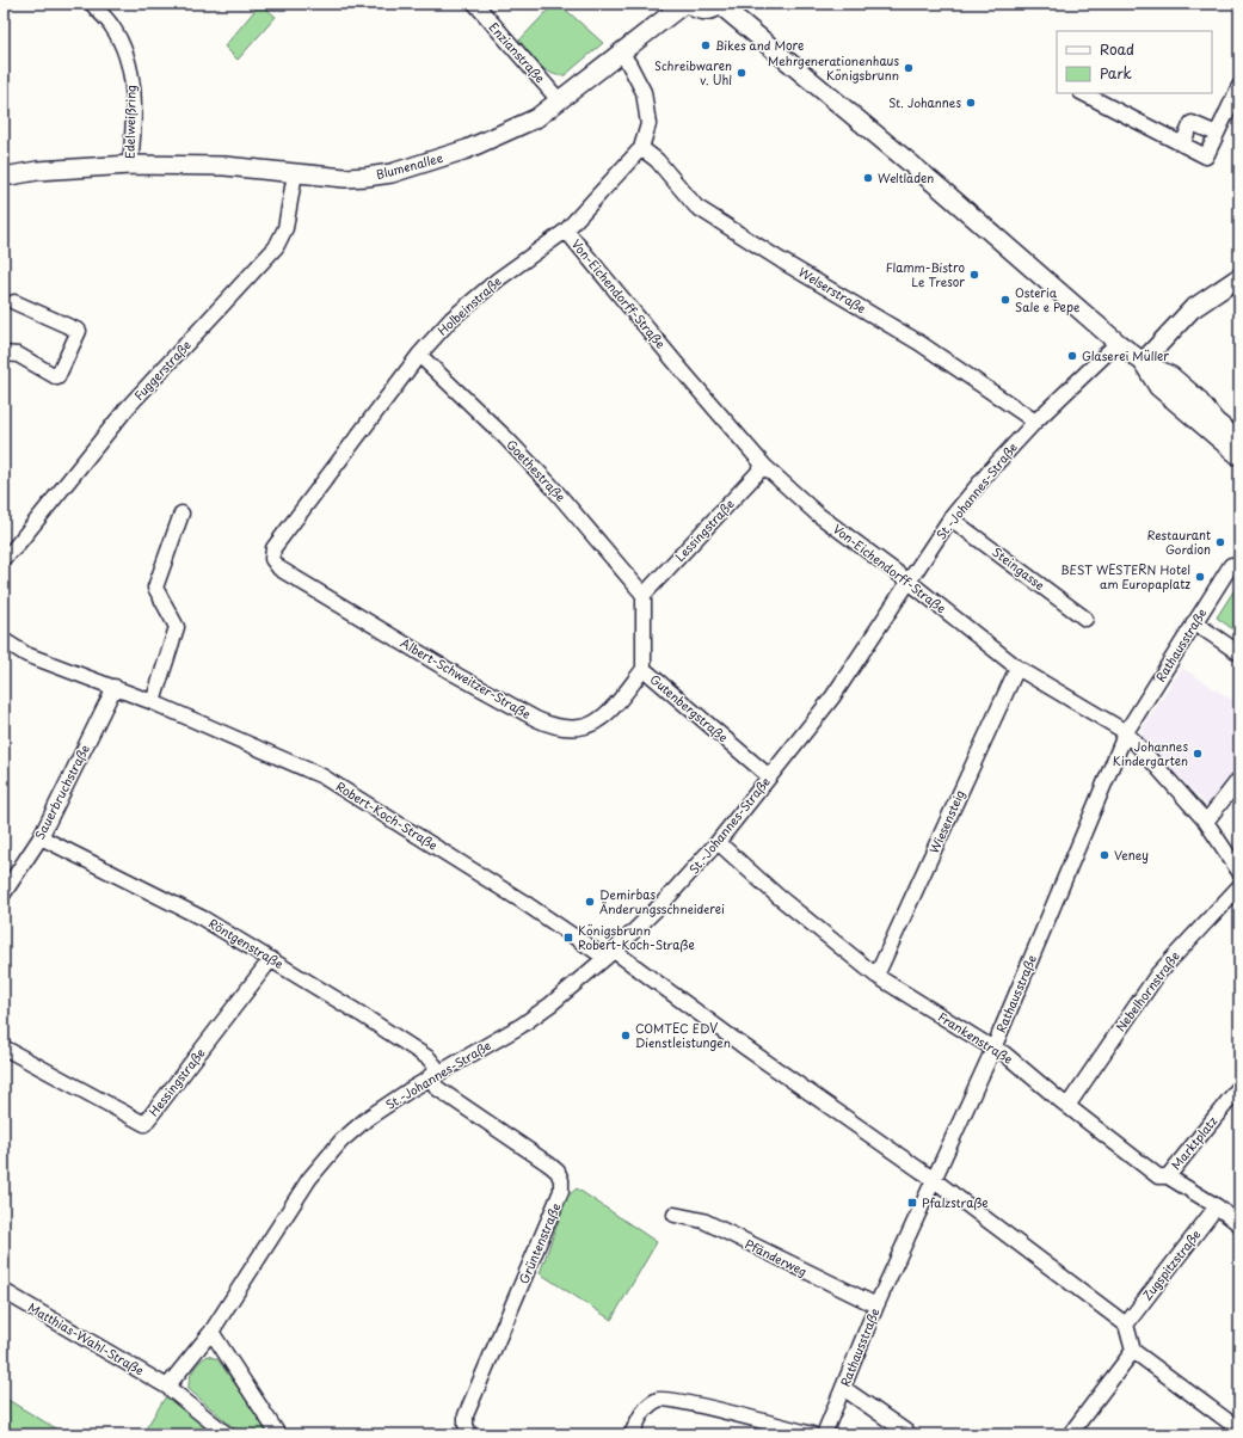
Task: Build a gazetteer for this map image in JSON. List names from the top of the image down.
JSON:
{
  "streets": {
    "street": [
      "Enzianstraße",
      "Edelweißring",
      "Blumenallee",
      "Welserstraße",
      "Von-Eichendorff-Straße",
      "Holbeinstraße",
      "Fuggerstraße",
      "Goethestraße",
      "St.-Johannes-Straße",
      "Lessingstraße",
      "Steingasse",
      "Rathausstraße",
      "Albert-Schweitzer-Straße",
      "Gutenbergstraße",
      "Sauerbruchstraße",
      "Robert-Koch-Straße",
      "Wiesensteig",
      "Röntgenstraße",
      "Nebelhornstraße",
      "Frankenstraße",
      "Hessingstraße",
      "Marktplatz",
      "Grüntenstraße",
      "Pfänderweg",
      "Zugspitzstraße",
      "Matthias-Wahl-Straße"
    ]
  },
  "crossings": [
    ["Enzianstraße", "Blumenallee"],
    ["Edelweißring", "Blumenallee"],
    ["Blumenallee", "Holbeinstraße"],
    ["Blumenallee", "Fuggerstraße"],
    ["Welserstraße", "Holbeinstraße"],
    ["Welserstraße", "St.-Johannes-Straße"],
    ["Von-Eichendorff-Straße", "Holbeinstraße"],
    ["Von-Eichendorff-Straße", "St.-Johannes-Straße"],
    ["Von-Eichendorff-Straße", "Lessingstraße"],
    ["Von-Eichendorff-Straße", "Rathausstraße"],
    ["Von-Eichendorff-Straße", "Wiesensteig"],
    ["Holbeinstraße", "Goethestraße"],
    ["Holbeinstraße", "Albert-Schweitzer-Straße"],
    ["Goethestraße", "Lessingstraße"],
    ["Goethestraße", "Gutenbergstraße"],
    ["St.-Johannes-Straße", "Steingasse"],
    ["St.-Johannes-Straße", "Gutenbergstraße"],
    ["St.-Johannes-Straße", "Robert-Koch-Straße"],
    ["St.-Johannes-Straße", "Röntgenstraße"],
    ["St.-Johannes-Straße", "Frankenstraße"],
    ["St.-Johannes-Straße", "Grüntenstraße"],
    ["St.-Johannes-Straße", "Matthias-Wahl-Straße"],
    ["Lessingstraße", "Gutenbergstraße"],
    ["Rathausstraße", "Frankenstraße"],
    ["Rathausstraße", "Pfänderweg"],
    ["Albert-Schweitzer-Straße", "Gutenbergstraße"],
    ["Sauerbruchstraße", "Robert-Koch-Straße"],
    ["Sauerbruchstraße", "Röntgenstraße"],
    ["Wiesensteig", "Frankenstraße"],
    ["Röntgenstraße", "Hessingstraße"],
    ["Röntgenstraße", "Grüntenstraße"],
    ["Nebelhornstraße", "Frankenstraße"],
    ["Frankenstraße", "Marktplatz"],
    ["Frankenstraße", "Zugspitzstraße"]
  ],
  "places": {
    "other": [
      "Bikes and More",
      "Mehrgenerationenhaus Königsbrunn",
      "Schreibwaren v. Uhl",
      "St. Johannes",
      "Weltladen",
      "Flamm-Bistro Le Tresor",
      "Osteria Sale e Pepe",
      "Glaserei Müller",
      "Restaurant Gordion",
      "BEST WESTERN Hotel am Europaplatz",
      "Johannes Kindergarten",
      "Veney",
      "Demirbas Änderungsschneiderei",
      "COMTEC EDV Dienstleistungen"
    ],
    "transit": ["Königsbrunn Robert-Koch-Straße", "Pfalzstraße"]
  },
  "legend": ["Road", "Park"]
}
